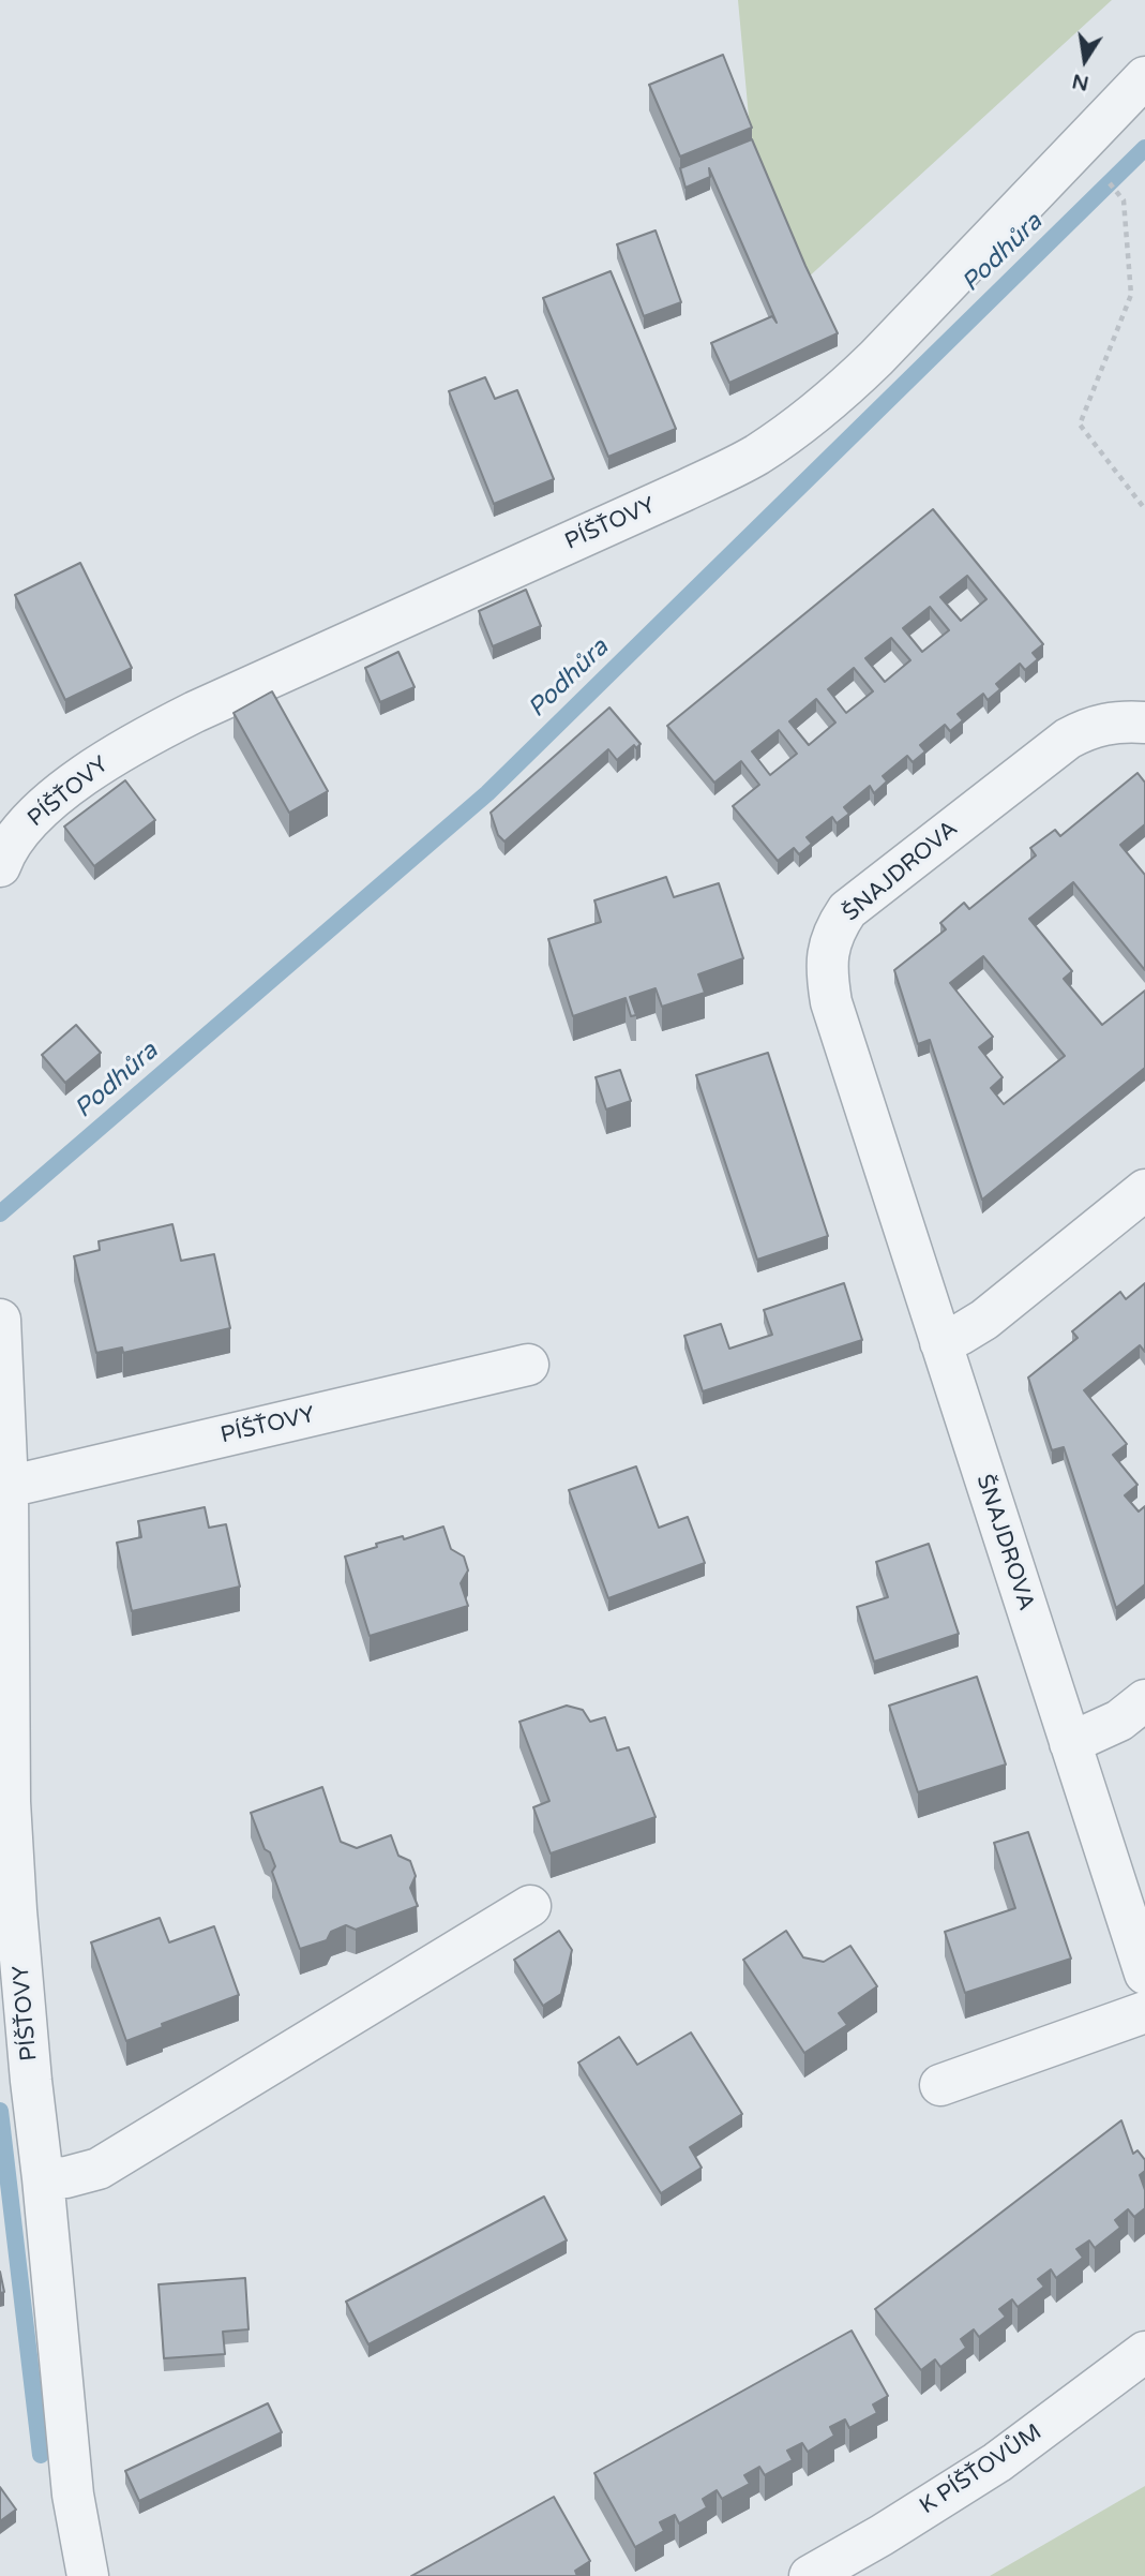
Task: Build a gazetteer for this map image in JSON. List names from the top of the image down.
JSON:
{
  "streets": {
    "street": ["PÍŠŤOVY", "ŠNAJDROVA", "K PÍŠŤOVŮM"]
  },
  "water": ["Podhůra"],
  "north": "bottom"
}
